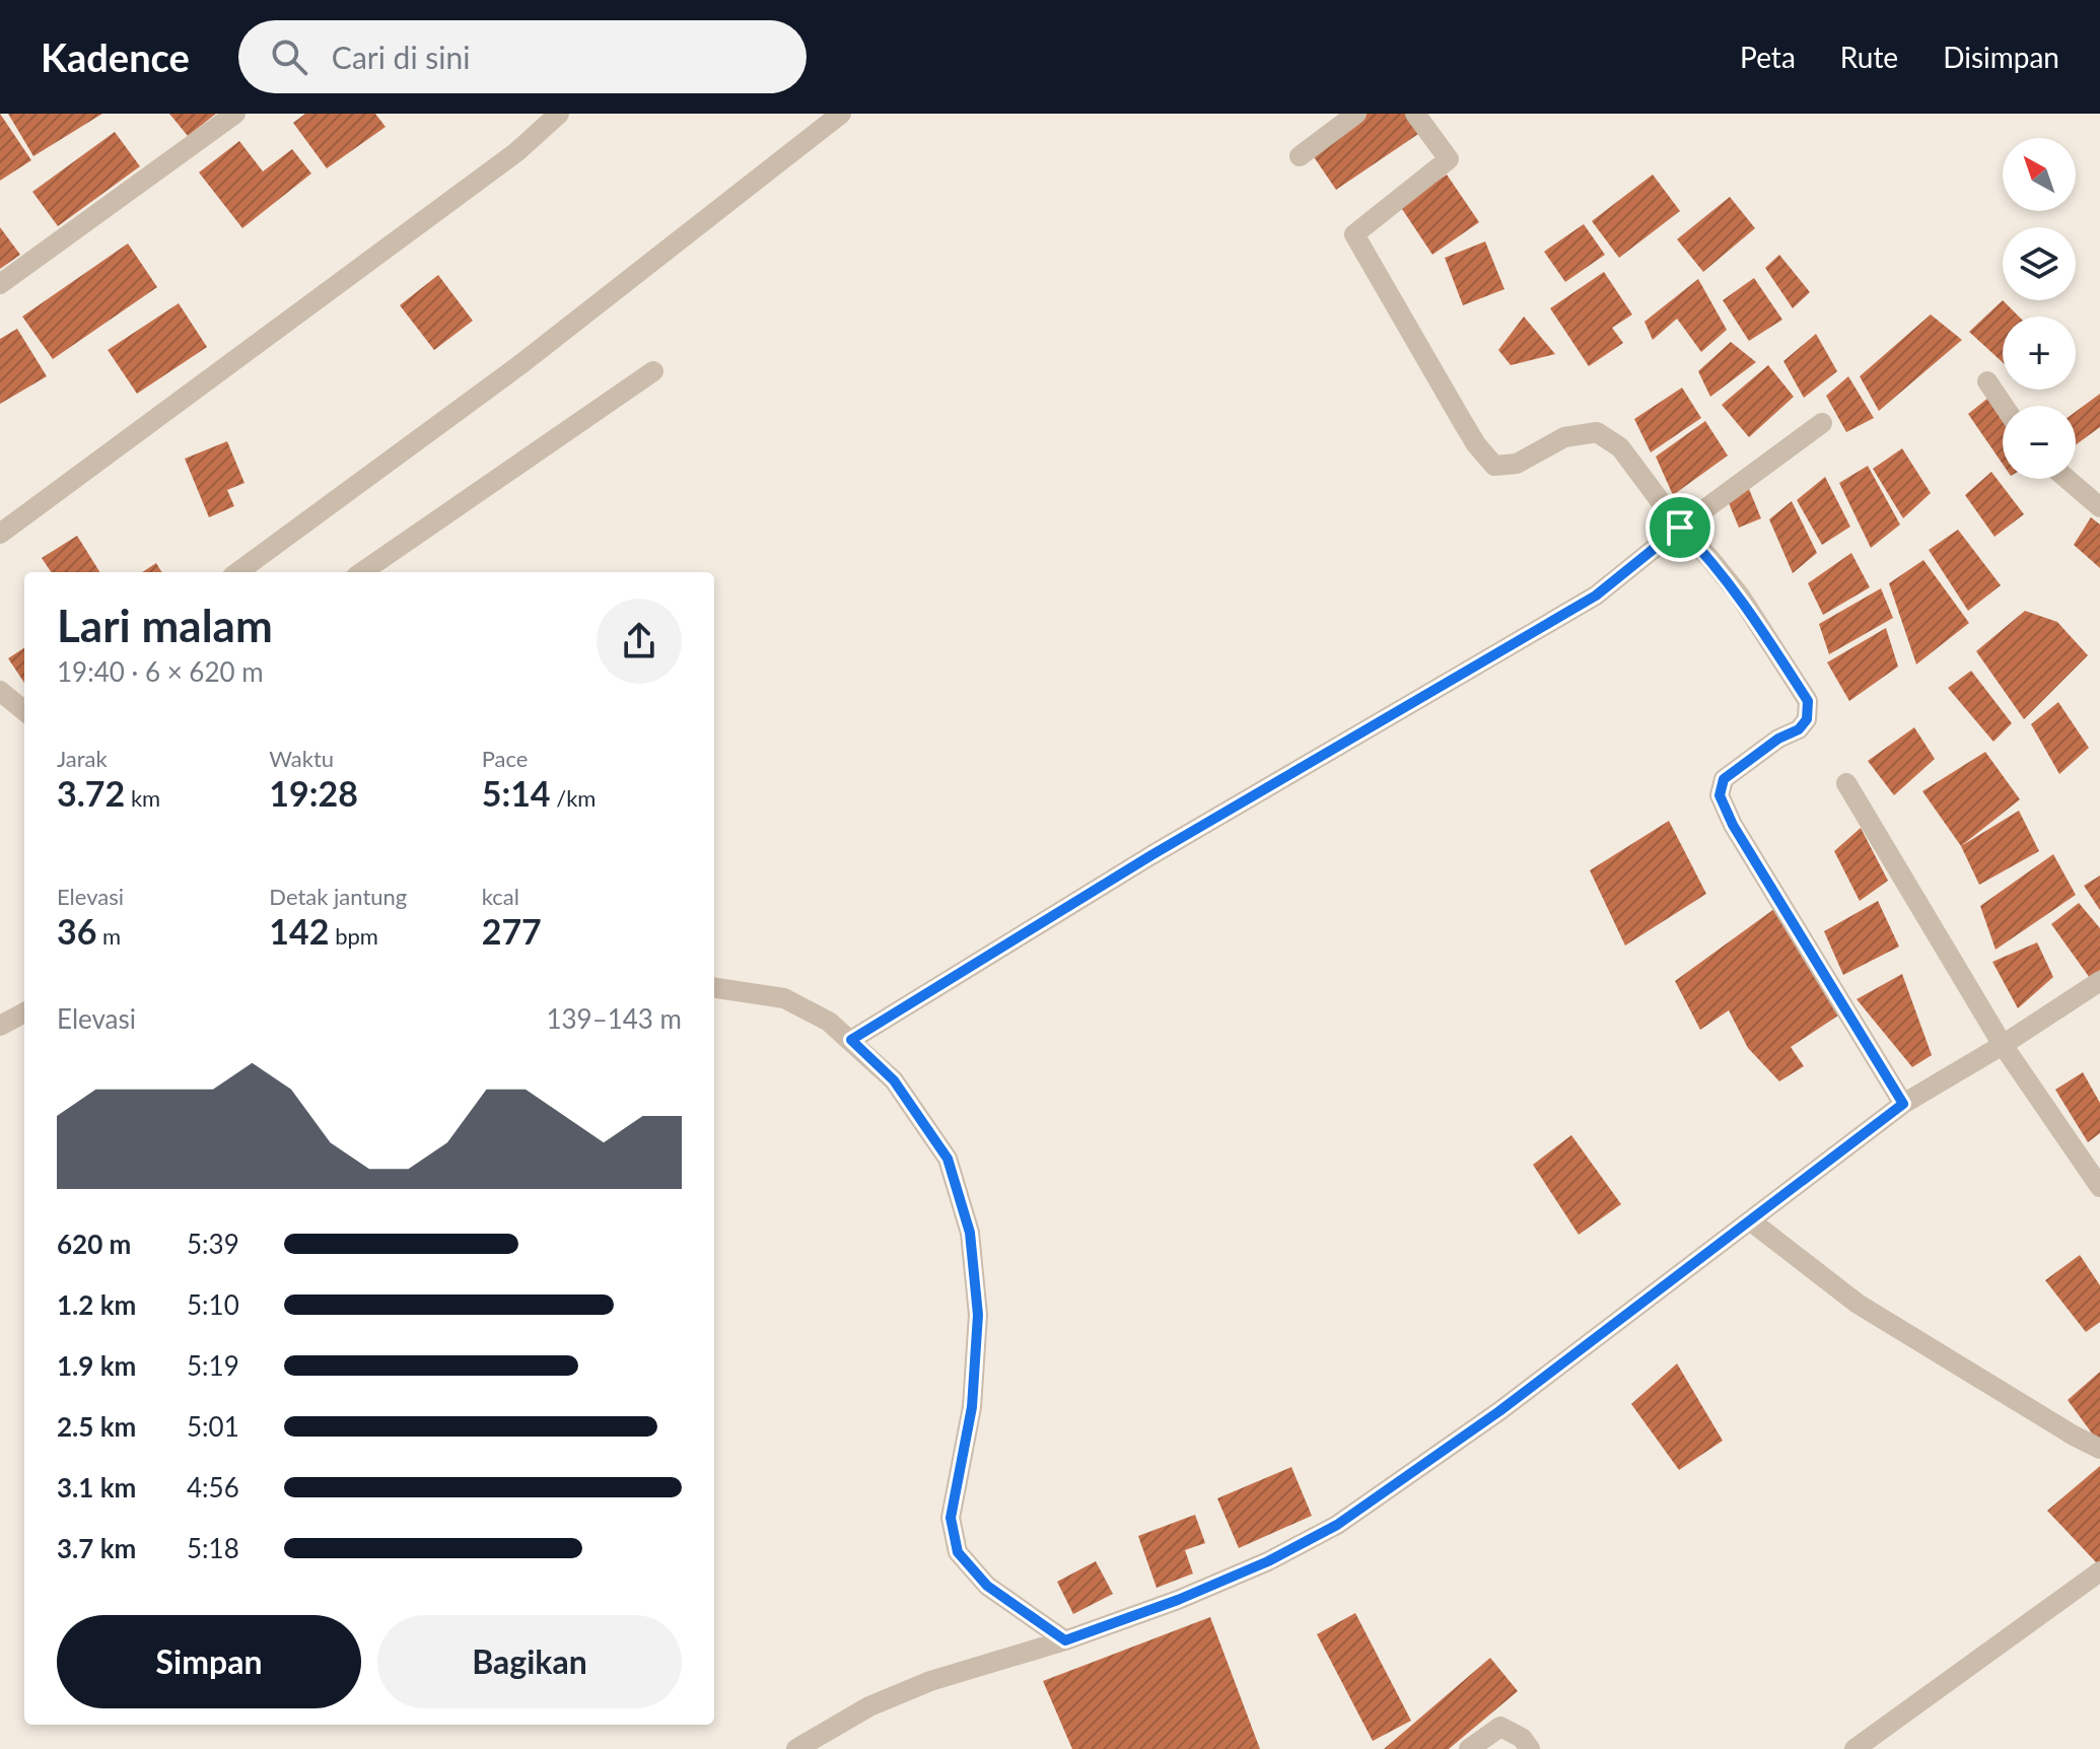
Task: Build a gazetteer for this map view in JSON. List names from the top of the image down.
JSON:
{
  "north": "top left",
  "page": {
    "header": "Kadence",
    "search": "Cari di sini",
    "nav": ["Peta", "Rute", "Disimpan"],
    "map_buttons": ["+", "−"],
    "heading": ["Lari malam", "19:40 · 6 × 620 m"],
    "stats": [
      ["Jarak", "3.72 km"],
      ["Waktu", "19:28"],
      ["Pace", "5:14 /km"],
      ["Elevasi", "36 m"],
      ["Detak jantung", "142 bpm"],
      ["kcal", "277"]
    ],
    "chart": ["Elevasi", "139–143 m"],
    "list": [
      {
        "name": "620 m",
        "note": "5:39"
      },
      {
        "name": "1.2 km",
        "note": "5:10"
      },
      {
        "name": "1.9 km",
        "note": "5:19"
      },
      {
        "name": "2.5 km",
        "note": "5:01"
      },
      {
        "name": "3.1 km",
        "note": "4:56"
      },
      {
        "name": "3.7 km",
        "note": "5:18"
      }
    ],
    "buttons": ["Simpan", "Bagikan"]
  }
}
